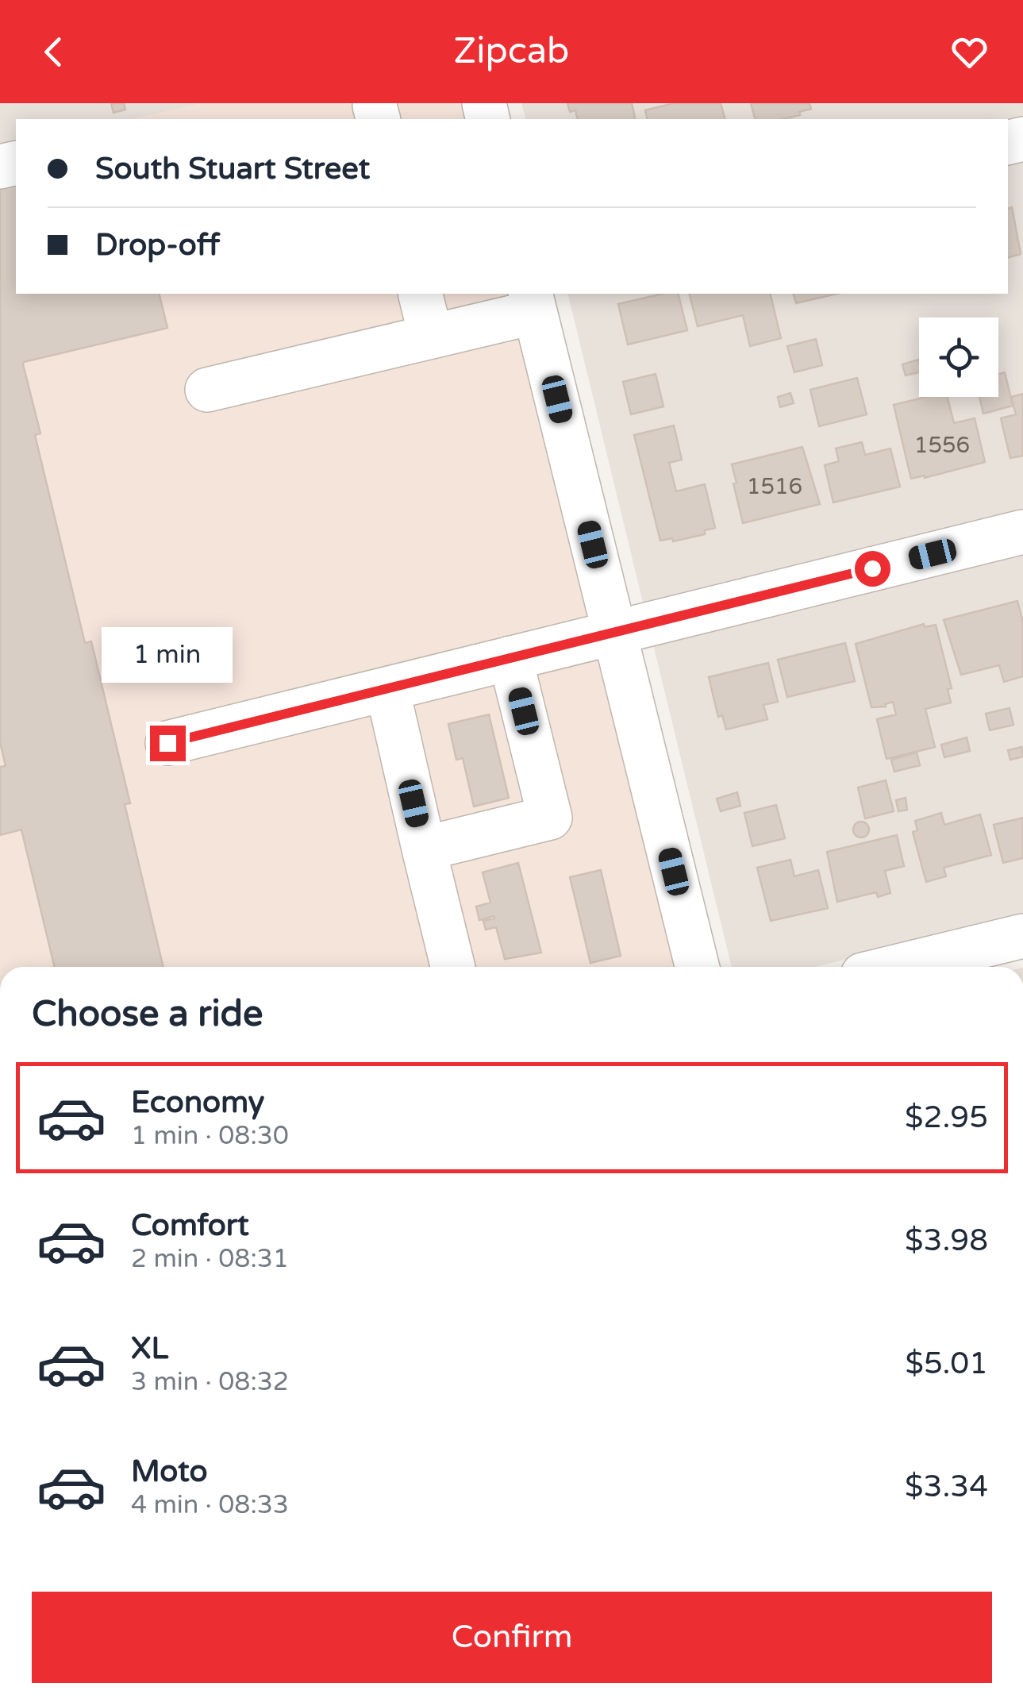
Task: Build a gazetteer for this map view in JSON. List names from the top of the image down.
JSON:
{
  "house_numbers": ["1556", "1516"],
  "page": {
    "header": "Zipcab",
    "banner": ["South Stuart Street", "Drop-off"],
    "bubble": "1 min",
    "heading": "Choose a ride",
    "list": [
      {
        "name": "Economy",
        "note": "1 min · 08:30",
        "value": "$2.95"
      },
      {
        "name": "Comfort",
        "note": "2 min · 08:31",
        "value": "$3.98"
      },
      {
        "name": "XL",
        "note": "3 min · 08:32",
        "value": "$5.01"
      },
      {
        "name": "Moto",
        "note": "4 min · 08:33",
        "value": "$3.34"
      }
    ],
    "buttons": "Confirm"
  }
}
